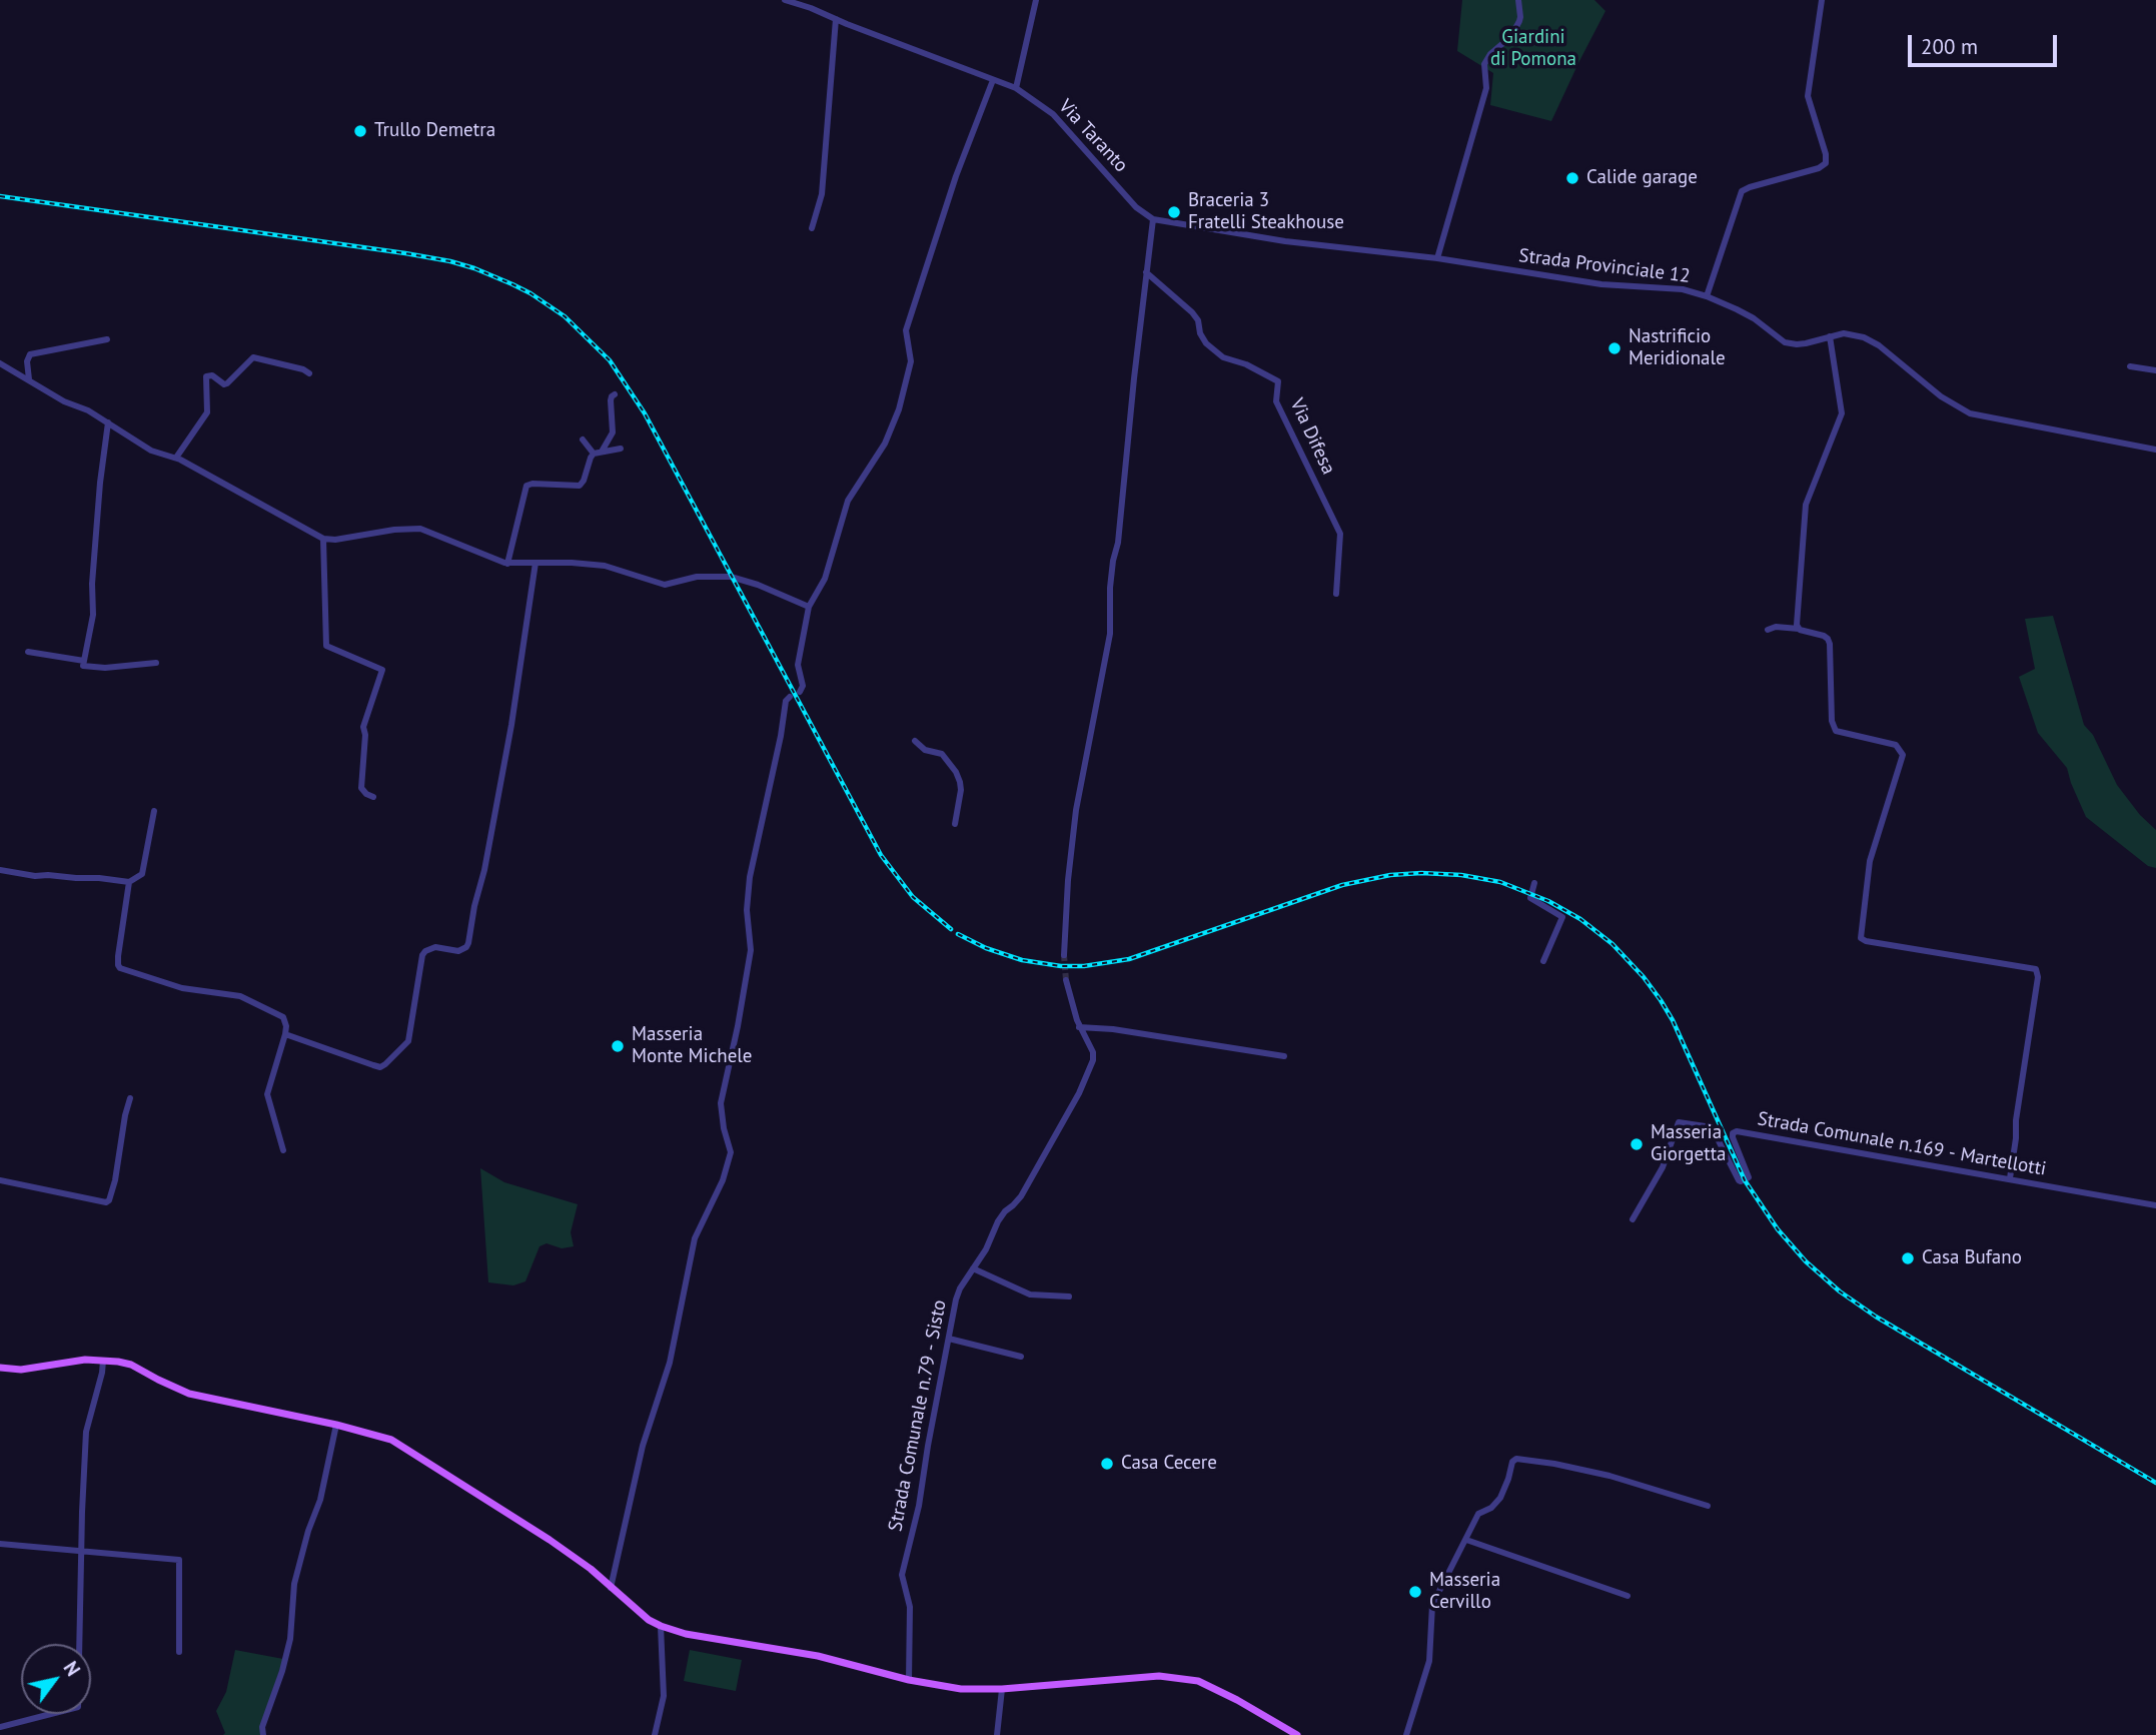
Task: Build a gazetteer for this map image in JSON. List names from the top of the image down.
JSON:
{
  "streets": {
    "street": [
      "Via Taranto",
      "Strada Provinciale 12",
      "Via Difesa",
      "Strada Comunale n.169 - Martellotti",
      "Strada Comunale n.79 - Sisto"
    ]
  },
  "crossings": [
    ["Via Taranto", "Strada Provinciale 12"]
  ],
  "parks": ["Giardini di Pomona"],
  "places": [
    "Trullo Demetra",
    "Calide garage",
    "Braceria 3 Fratelli Steakhouse",
    "Nastrificio Meridionale",
    "Masseria Monte Michele",
    "Masseria Giorgetta",
    "Casa Bufano",
    "Casa Cecere",
    "Masseria Cervillo"
  ],
  "scale_bar": "200 m",
  "north": "top right"
}
